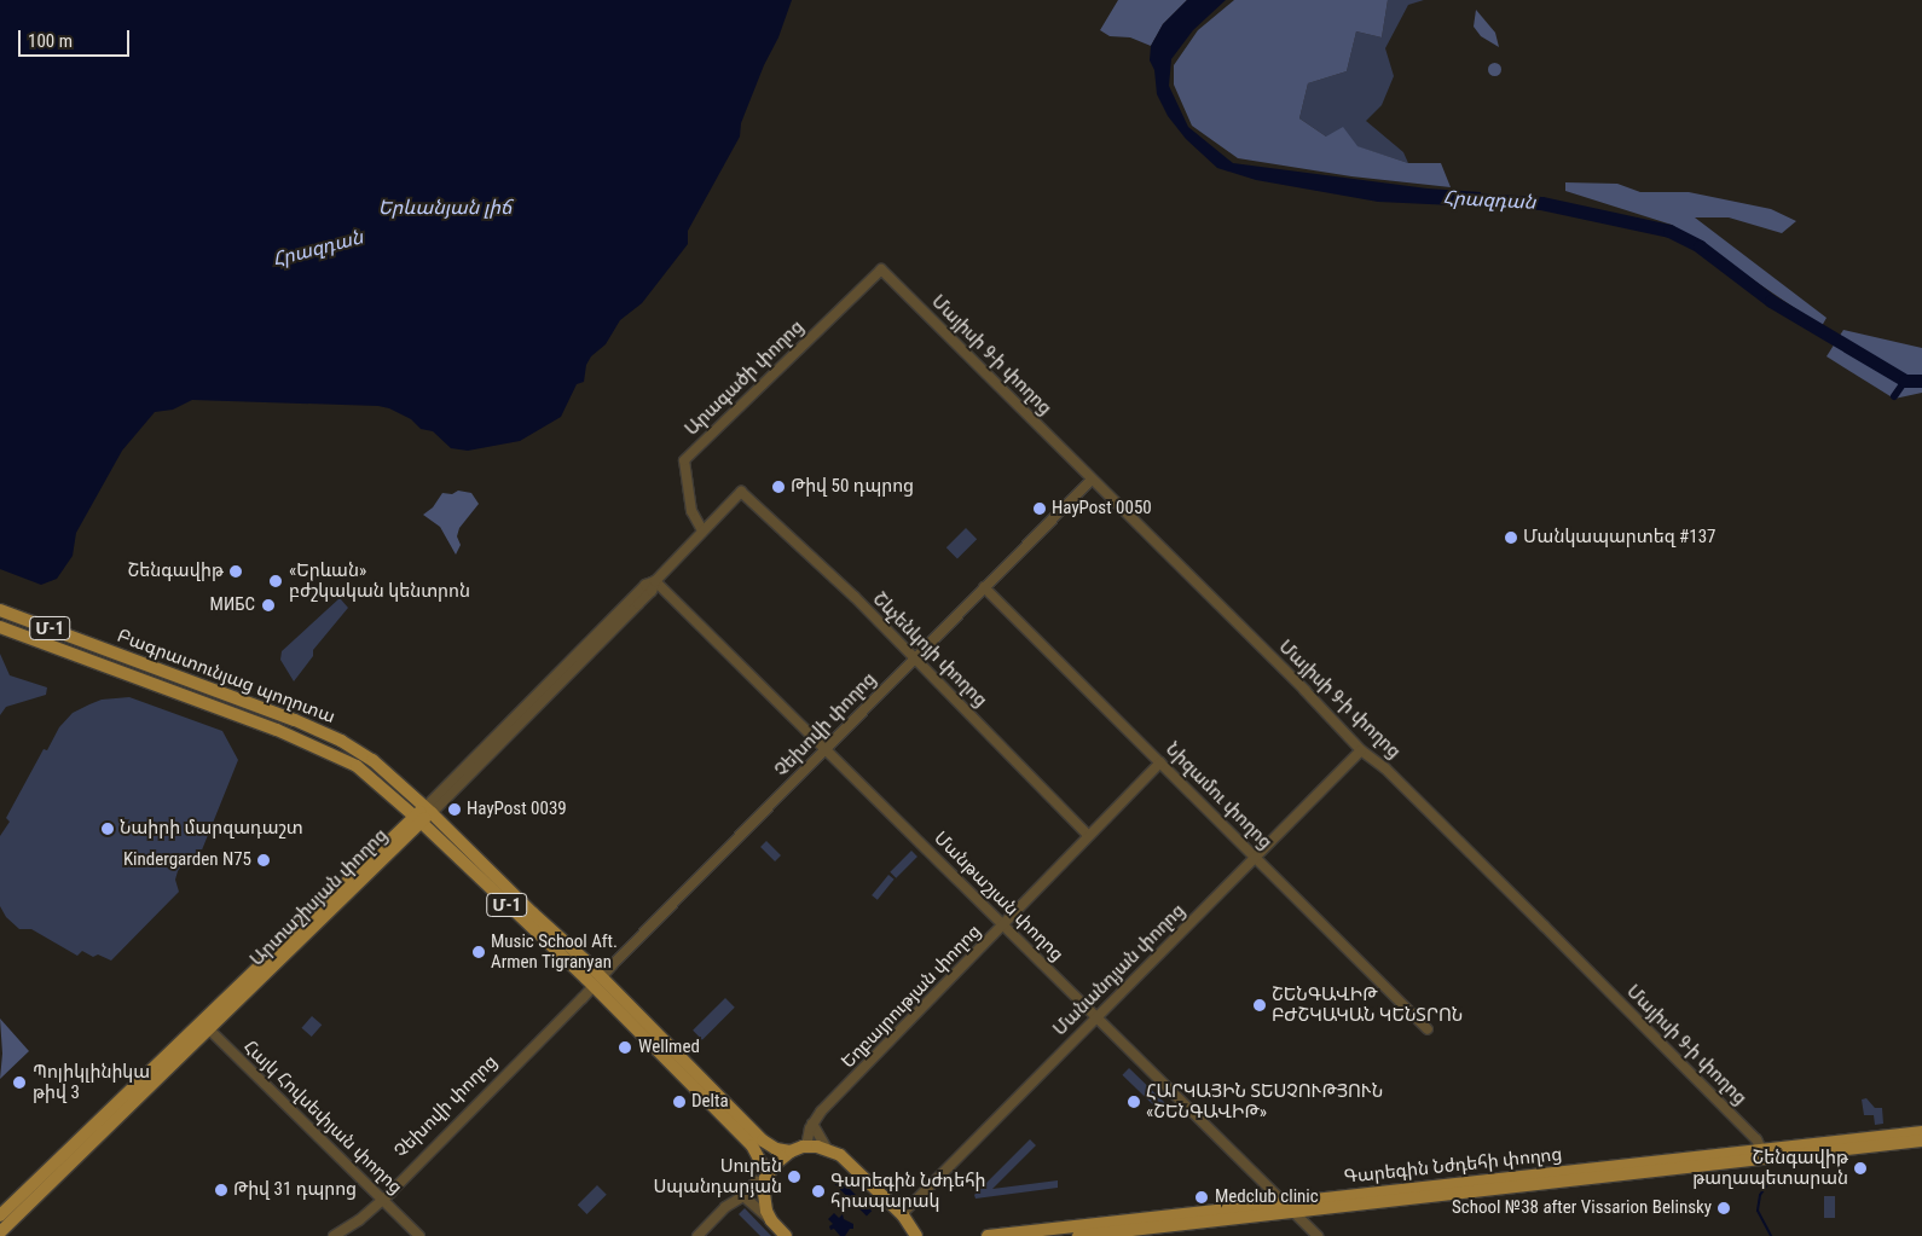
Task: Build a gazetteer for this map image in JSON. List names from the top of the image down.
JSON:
{
  "streets": {
    "main road": [
      "Մ-1",
      "Բագրատունյաց պողոտա",
      "Արտաշիսյան փողոց",
      "Գարեգին Նժդեհի փողոց"
    ],
    "street": [
      "Մայիսի 9-ի փողոց",
      "Արագածի փողոց",
      "Շևչենկոյի փողոց",
      "Չեխովի փողոց",
      "Նիզամու փողոց",
      "Մանթաշյան փողոց",
      "Մանանդյան փողոց",
      "Եղբայրության փողոց",
      "Հայկ Հովսեփյան փողոց"
    ]
  },
  "crossings": [
    ["Մայիսի 9-ի փողոց", "Արագածի փողոց"],
    ["Մայիսի 9-ի փողոց", "Չեխովի փողոց"],
    ["Մայիսի 9-ի փողոց", "Մանանդյան փողոց"],
    ["Մայիսի 9-ի փողոց", "Գարեգին Նժդեհի փողոց"],
    ["Արագածի փողոց", "Արտաշիսյան փողոց"],
    ["Շևչենկոյի փողոց", "Չեխովի փողոց"],
    ["Շևչենկոյի փողոց", "Արտաշիսյան փողոց"],
    ["Շևչենկոյի փողոց", "Եղբայրության փողոց"],
    ["Բագրատունյաց պողոտա", "Չեխովի փողոց"],
    ["Բագրատունյաց պողոտա", "Արտաշիսյան փողոց"],
    ["Չեխովի փողոց", "Նիզամու փողոց"],
    ["Չեխովի փողոց", "Մանթաշյան փողոց"],
    ["Չեխովի փողոց", "Հայկ Հովսեփյան փողոց"],
    ["Նիզամու փողոց", "Մանանդյան փողոց"],
    ["Նիզամու փողոց", "Եղբայրության փողոց"],
    ["Մանթաշյան փողոց", "Արտաշիսյան փողոց"],
    ["Մանթաշյան փողոց", "Մանանդյան փողոց"],
    ["Մանթաշյան փողոց", "Եղբայրության փողոց"],
    ["Մանթաշյան փողոց", "Գարեգին Նժդեհի փողոց"],
    ["Արտաշիսյան փողոց", "Հայկ Հովսեփյան փողոց"]
  ],
  "water": ["Հրազդան", "Երևանյան լիճ"],
  "places": [
    "Թիվ 50 դպրոց",
    "HayPost 0050",
    "Մանկապարտեզ #137",
    "Շենգավիթ",
    "«Երևան» բժշկական կենտրոն",
    "МИБС",
    "HayPost 0039",
    "Նաիրի մարզադաշտ",
    "Kindergarden N75",
    "Music School Aft. Armen Tigranyan",
    "ՇԵՆԳԱՎԻԹ ԲԺՇԿԱԿԱՆ ԿԵՆՏՐՈՆ",
    "Wellmed",
    "Պոլիկլինիկա թիվ 3",
    "Delta",
    "ՀԱՐԿԱՅԻՆ ՏԵՍՉՈՒԹՅՈՒՆ «ՇԵՆԳԱՎԻԹ»",
    "Շենգավիթ թաղապետարան",
    "Սուրեն Սպանդարյան",
    "Թիվ 31 դպրոց",
    "Գարեգին Նժդեհի հրապարակ",
    "Medclub clinic",
    "School №38 after Vissarion Belinsky"
  ],
  "scale_bar": "100 m"
}
